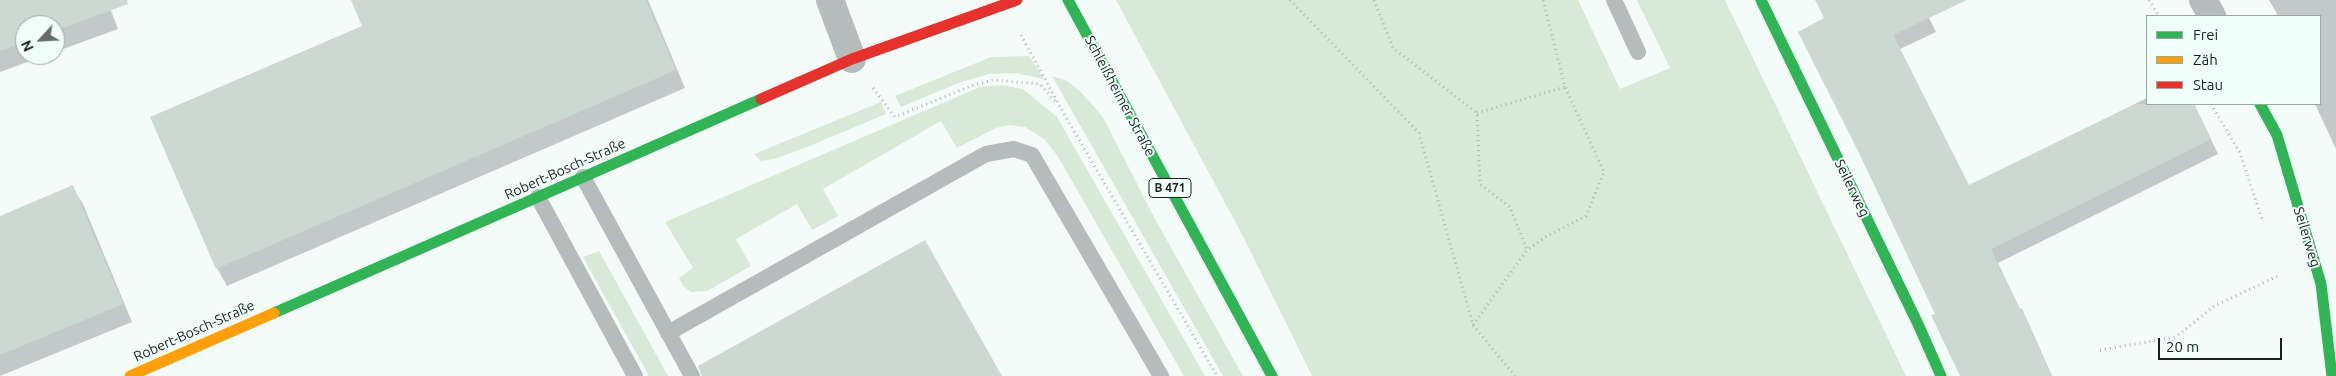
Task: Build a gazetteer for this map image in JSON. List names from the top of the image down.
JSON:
{
  "streets": {
    "street": [
      "Schleißheimer Straße",
      "Robert-Bosch-Straße",
      "B 471",
      "Seilerweg"
    ]
  },
  "legend": ["Frei", "Zäh", "Stau"],
  "scale_bar": "20 m",
  "north": "bottom left"
}
